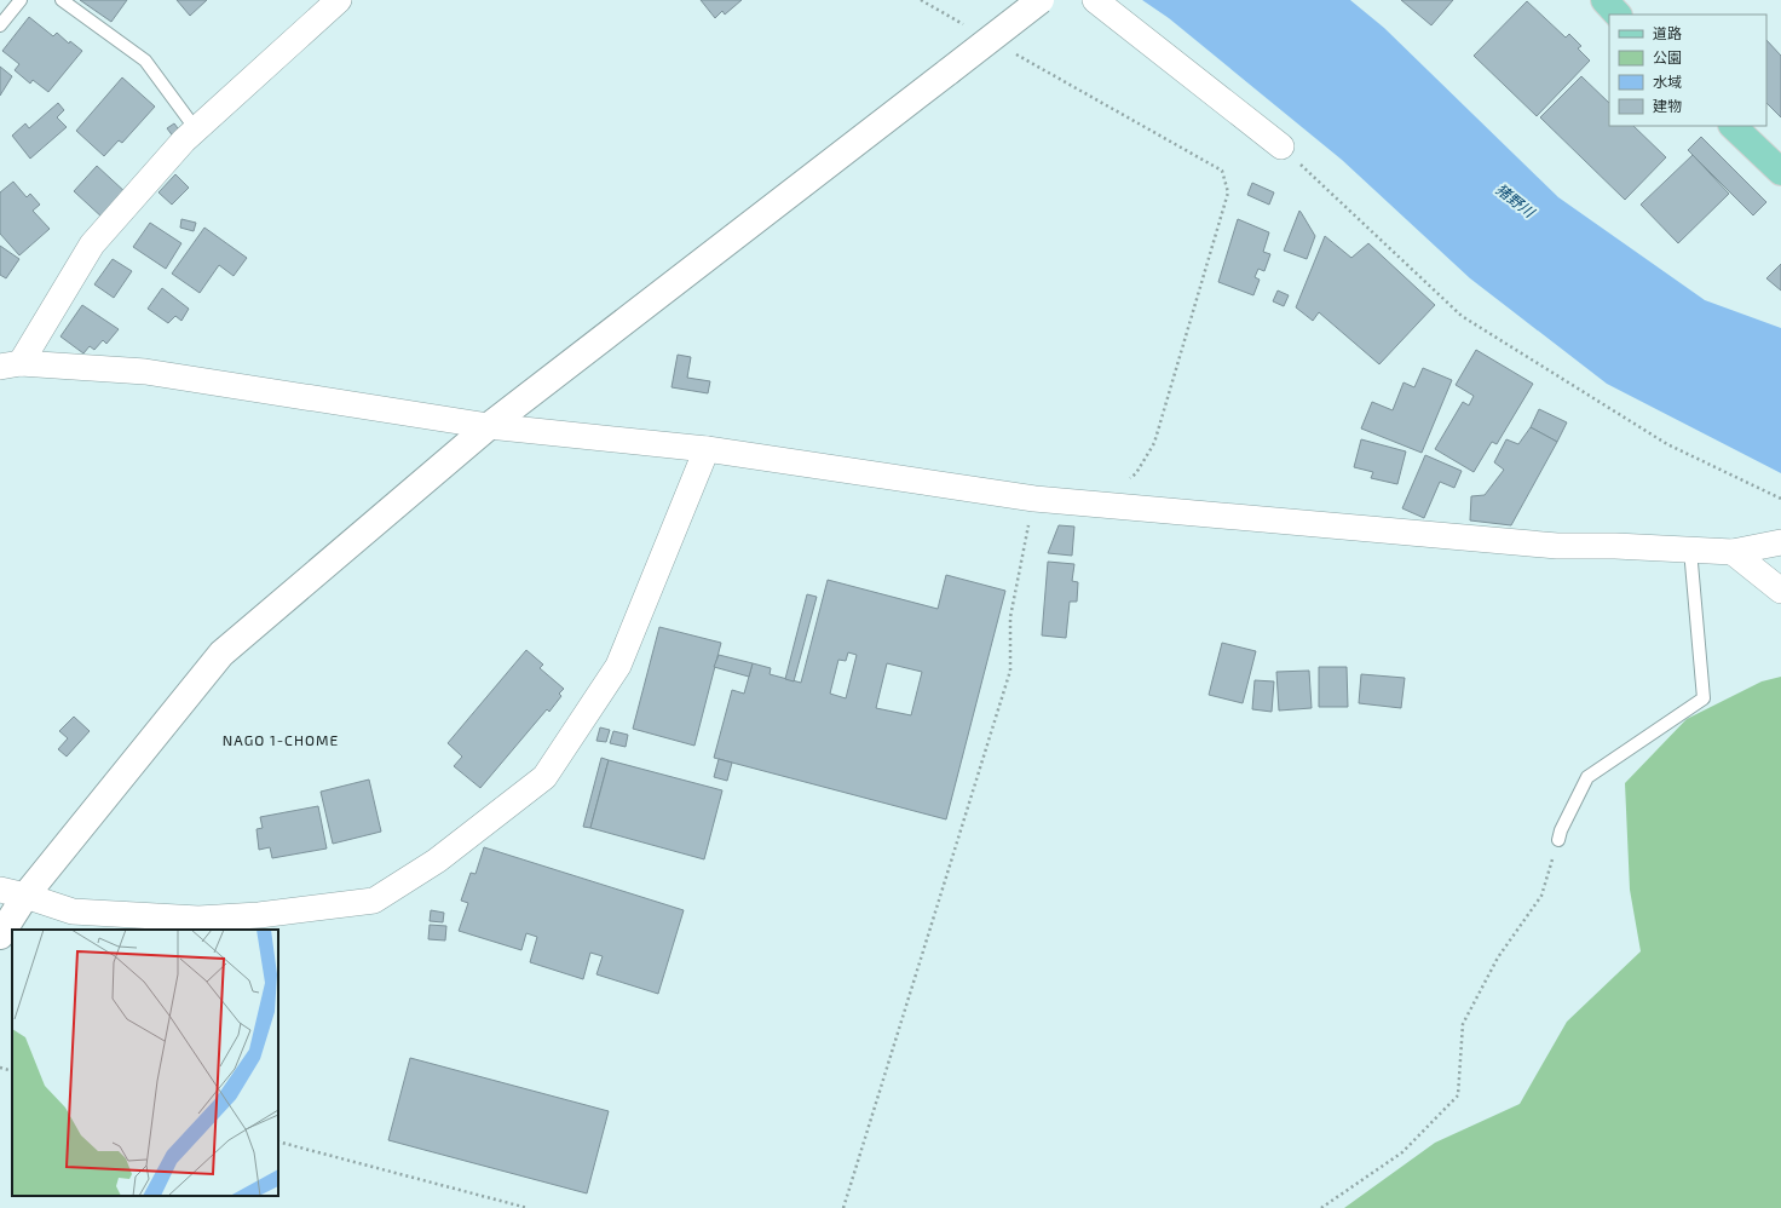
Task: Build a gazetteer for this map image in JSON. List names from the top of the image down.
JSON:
{
  "districts": ["NAGO 1-CHOME"],
  "water": ["猪野川"],
  "legend": [
    "道路",
    "公園",
    "水域",
    "建物"
  ]
}
